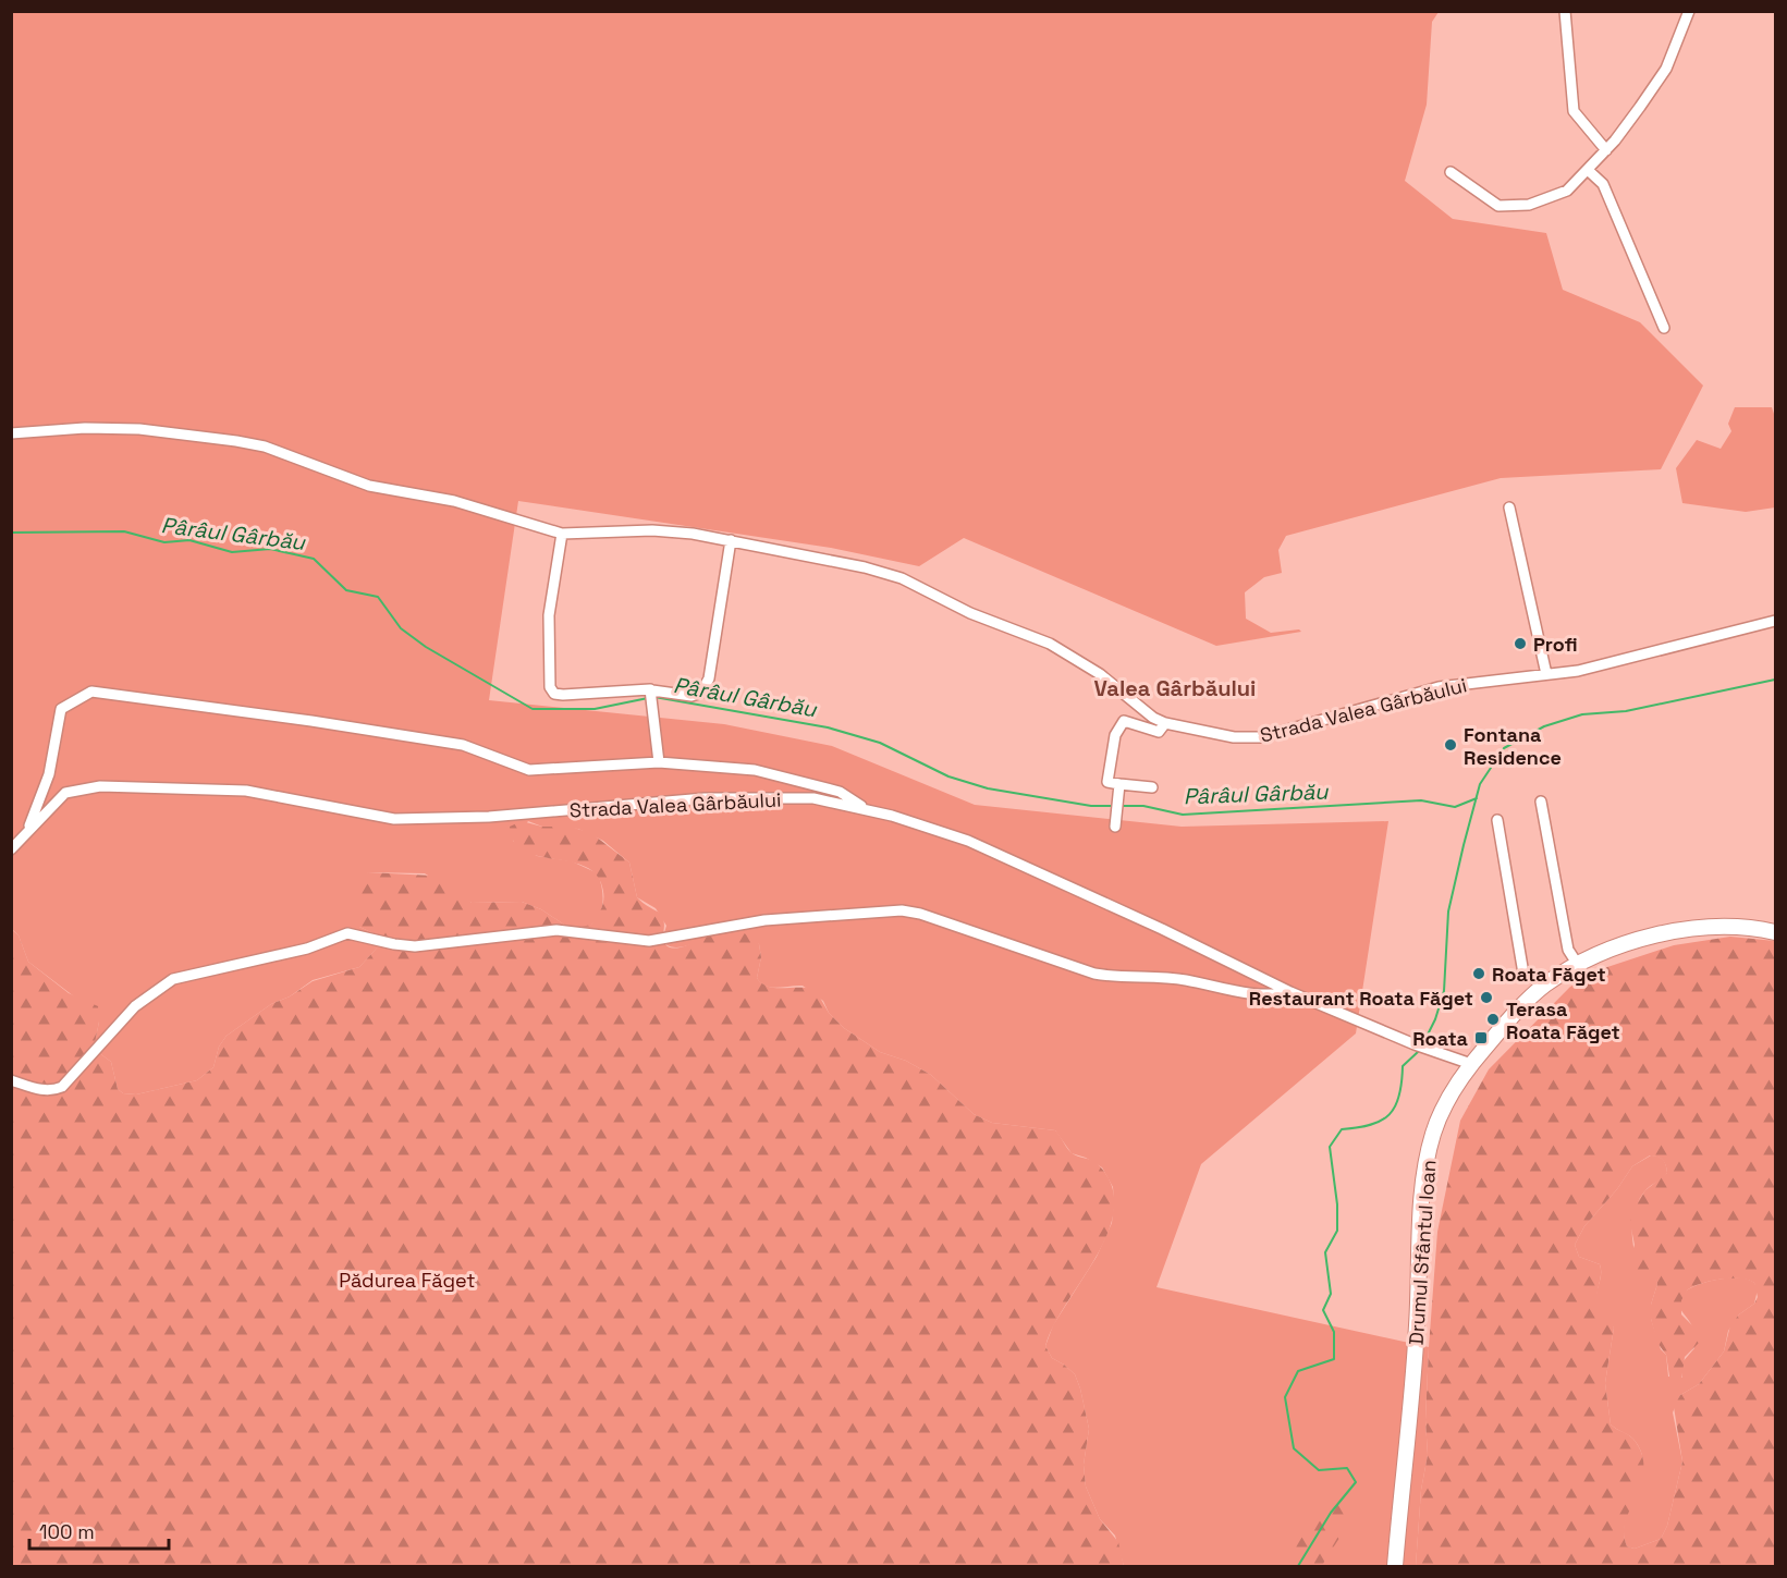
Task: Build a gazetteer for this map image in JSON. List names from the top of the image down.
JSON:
{
  "streets": {
    "main road": ["Drumul Sfântul Ioan"],
    "street": ["Strada Valea Gârbăului"]
  },
  "crossings": [
    ["Strada Valea Gârbăului", "Drumul Sfântul Ioan"]
  ],
  "districts": ["Valea Gârbăului"],
  "water": ["Pârâul Gârbău"],
  "parks": ["Pădurea Făget"],
  "places": {
    "other": [
      "Profi",
      "Fontana Residence",
      "Roata Făget",
      "Restaurant Roata Făget",
      "Terasa Roata Făget"
    ],
    "transit": ["Roata"]
  },
  "scale_bar": "100 m"
}
